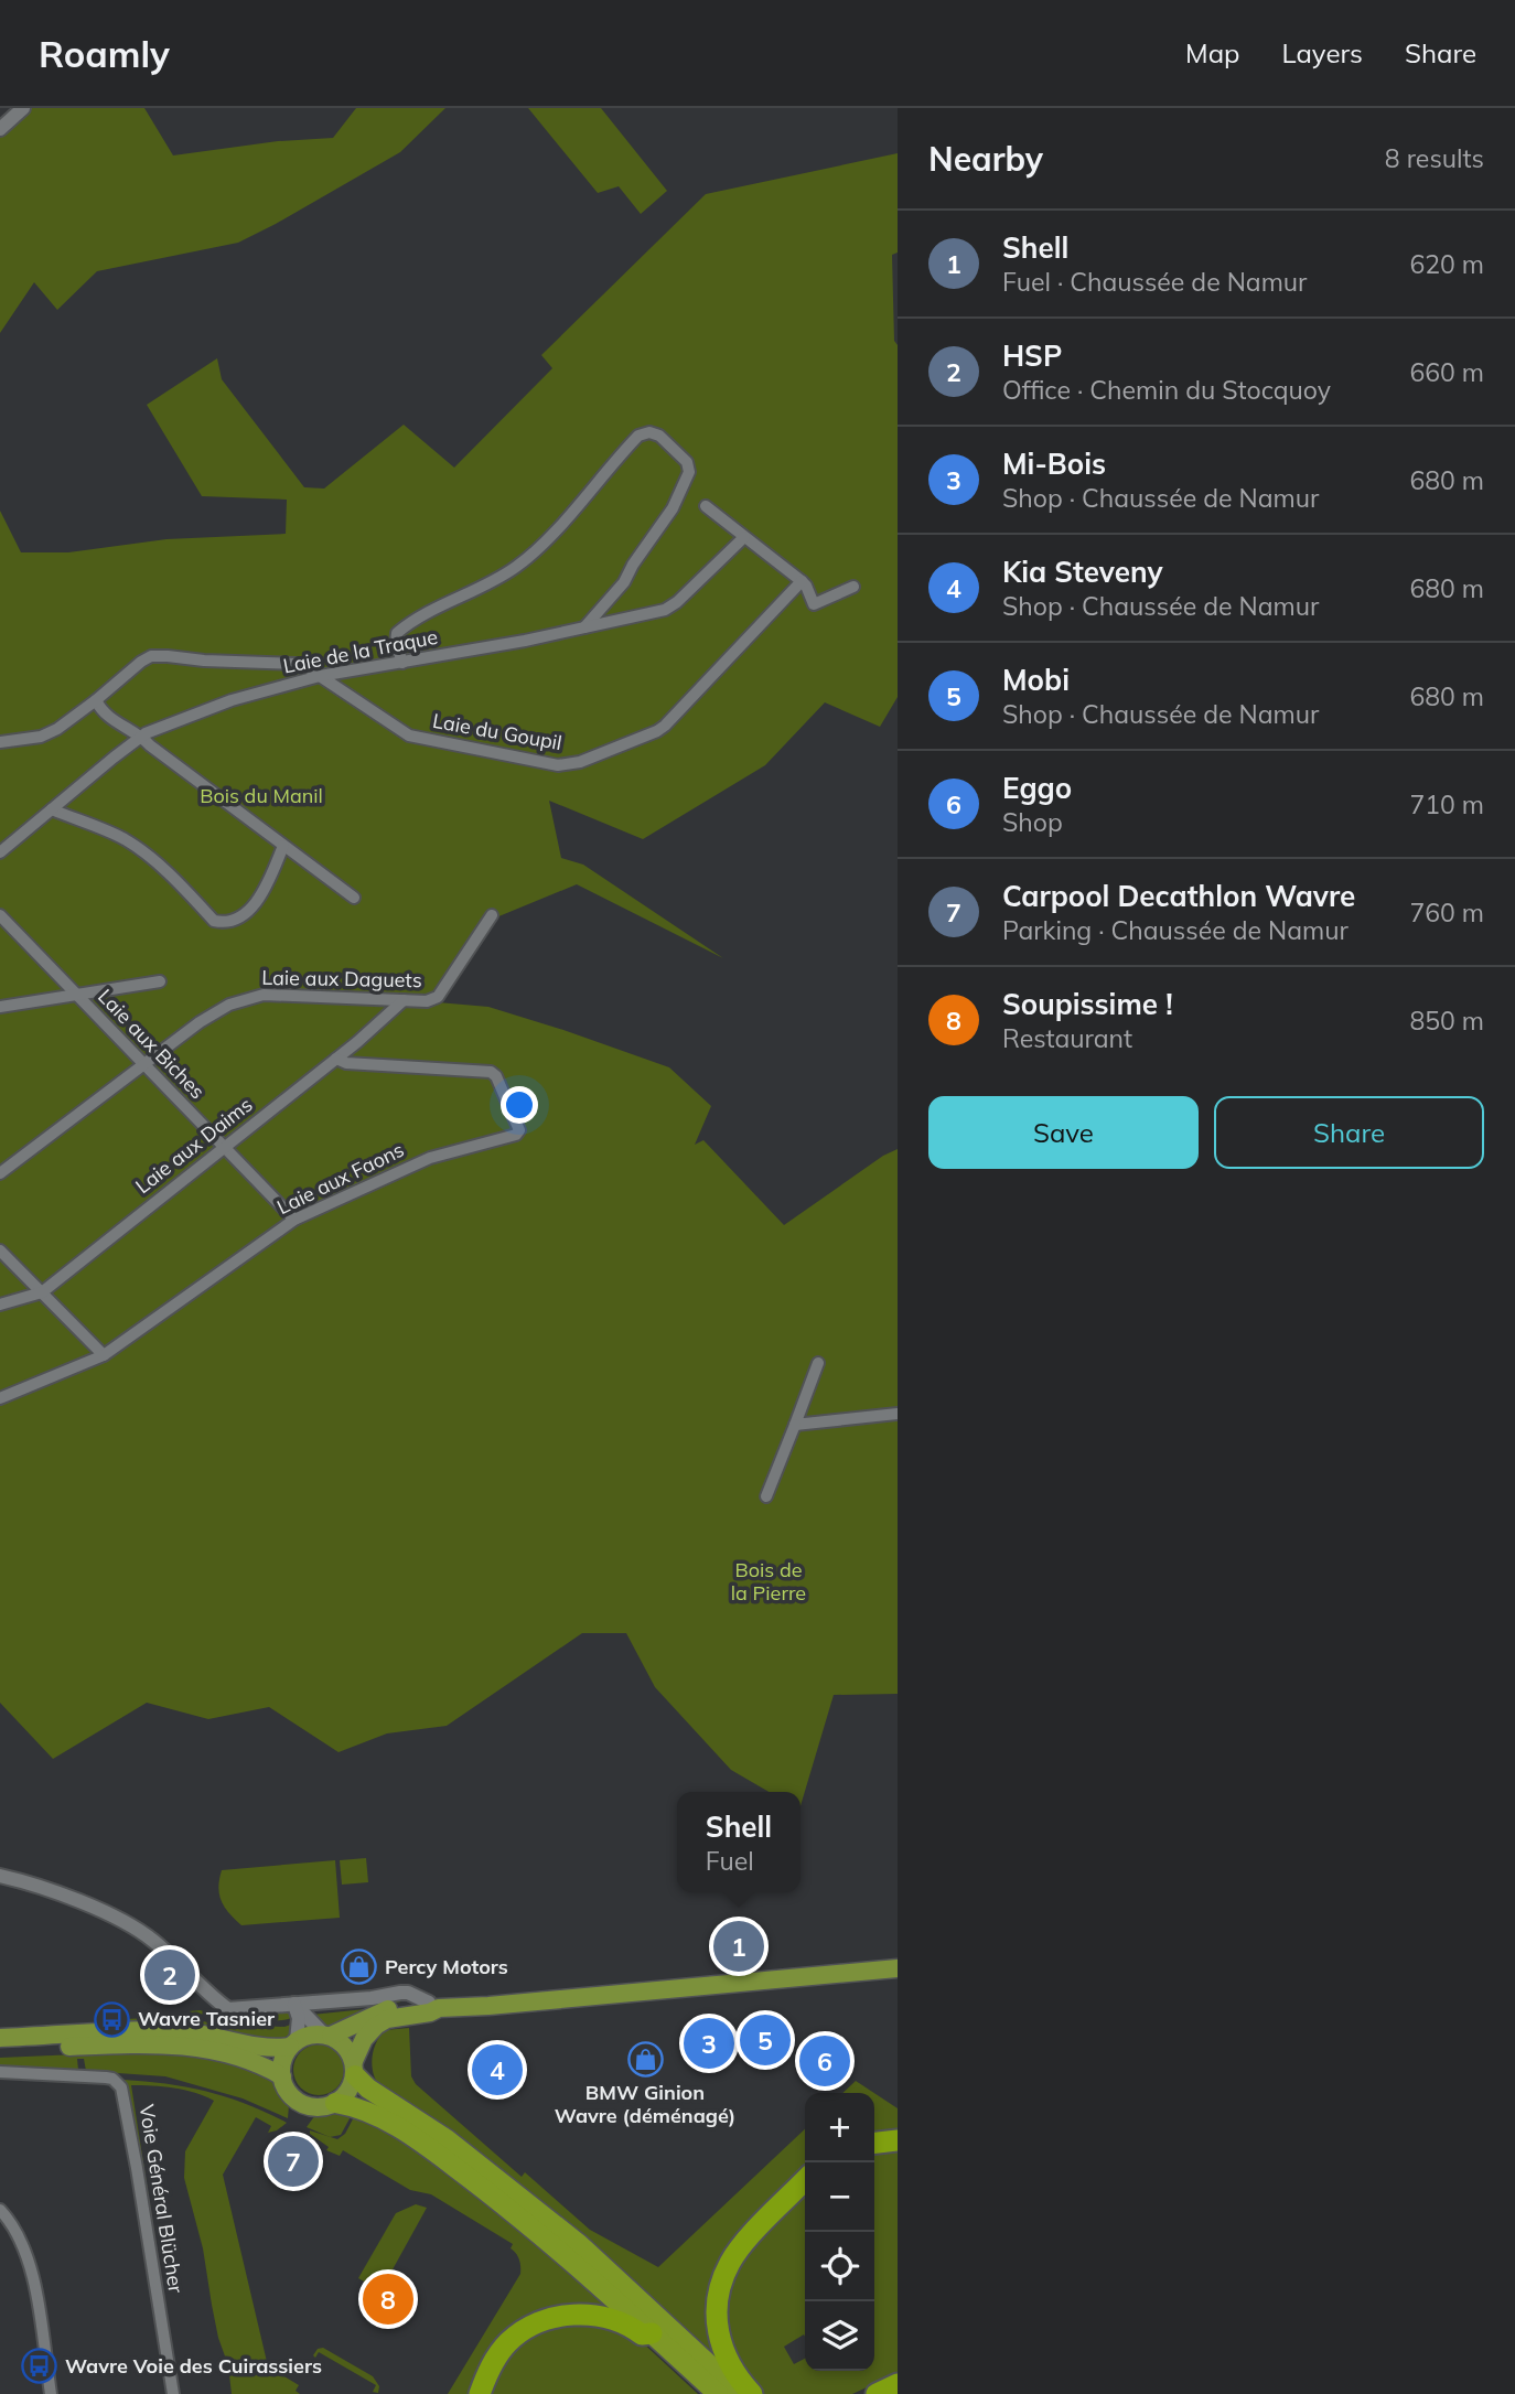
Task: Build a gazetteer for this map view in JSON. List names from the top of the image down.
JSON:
{
  "streets": {
    "street": [
      "Laie de la Traque",
      "Laie du Goupil",
      "Laie aux Daguets",
      "Laie aux Biches",
      "Laie aux Daims",
      "Laie aux Faons",
      "Voie Général Blücher"
    ]
  },
  "crossings": [
    ["Laie de la Traque", "Laie du Goupil"],
    ["Laie aux Daguets", "Laie aux Biches"],
    ["Laie aux Daguets", "Laie aux Daims"],
    ["Laie aux Biches", "Laie aux Daims"],
    ["Laie aux Biches", "Laie aux Faons"],
    ["Laie aux Daims", "Laie aux Faons"]
  ],
  "parks": ["Bois du Manil", "Bois de la Pierre"],
  "places": {
    "shop": ["Percy Motors", "BMW Ginion Wavre (déménagé)"],
    "bus stop": ["Wavre Tasnier", "Wavre Voie des Cuirassiers"]
  },
  "page": {
    "header": "Roamly",
    "nav": ["Map", "Layers", "Share"],
    "heading": ["Nearby", "8 results"],
    "list": [
      {
        "mark": "1",
        "name": "Shell",
        "note": "Fuel · Chaussée de Namur",
        "value": "620 m"
      },
      {
        "mark": "2",
        "name": "HSP",
        "note": "Office · Chemin du Stocquoy",
        "value": "660 m"
      },
      {
        "mark": "3",
        "name": "Mi-Bois",
        "note": "Shop · Chaussée de Namur",
        "value": "680 m"
      },
      {
        "mark": "4",
        "name": "Kia Steveny",
        "note": "Shop · Chaussée de Namur",
        "value": "680 m"
      },
      {
        "mark": "5",
        "name": "Mobi",
        "note": "Shop · Chaussée de Namur",
        "value": "680 m"
      },
      {
        "mark": "6",
        "name": "Eggo",
        "note": "Shop",
        "value": "710 m"
      },
      {
        "mark": "7",
        "name": "Carpool Decathlon Wavre",
        "note": "Parking · Chaussée de Namur",
        "value": "760 m"
      },
      {
        "mark": "8",
        "name": "Soupissime !",
        "note": "Restaurant",
        "value": "850 m"
      }
    ],
    "buttons": ["Save", "Share"],
    "popup": ["Shell", "Fuel"],
    "pins": [
      "1",
      "2",
      "5",
      "3",
      "6",
      "4",
      "7",
      "8"
    ],
    "map_buttons": ["+", "−"]
  }
}
